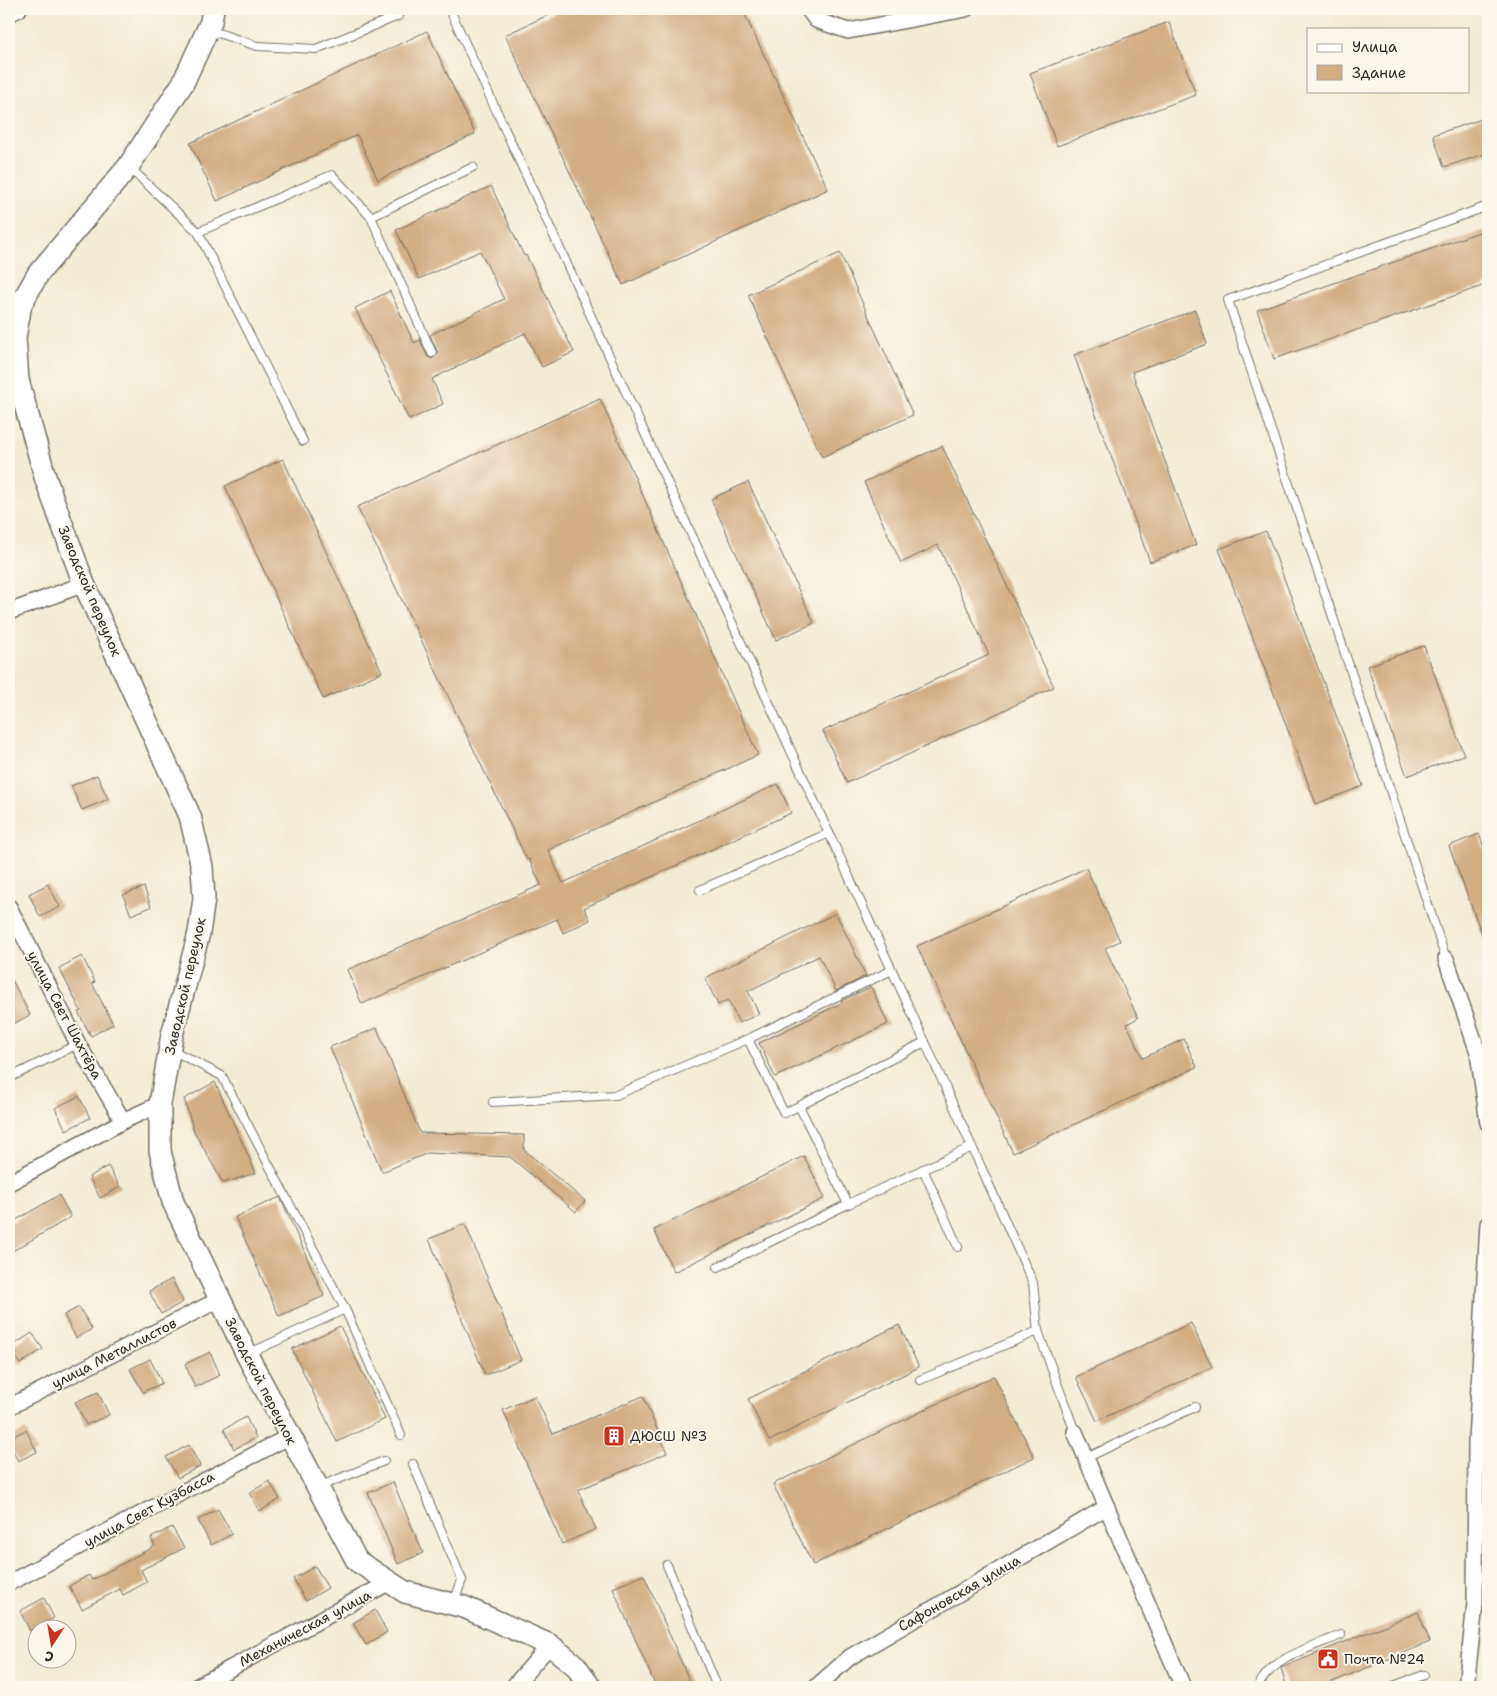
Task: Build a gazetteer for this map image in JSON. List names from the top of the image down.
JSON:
{
  "streets": {
    "main road": ["Заводской переулок"],
    "street": [
      "улица Свет Шахтёра",
      "улица Металлистов",
      "улица Свет Кузбасса",
      "Сафоновская улица",
      "Механическая улица"
    ]
  },
  "crossings": [
    ["Заводской переулок", "улица Металлистов"],
    ["Заводской переулок", "улица Свет Кузбасса"],
    ["Заводской переулок", "Механическая улица"]
  ],
  "places": {
    "building": ["ДЮСШ №3"],
    "public building": ["Почта №24"]
  },
  "legend": ["Улица", "Здание"],
  "north": "bottom"
}
